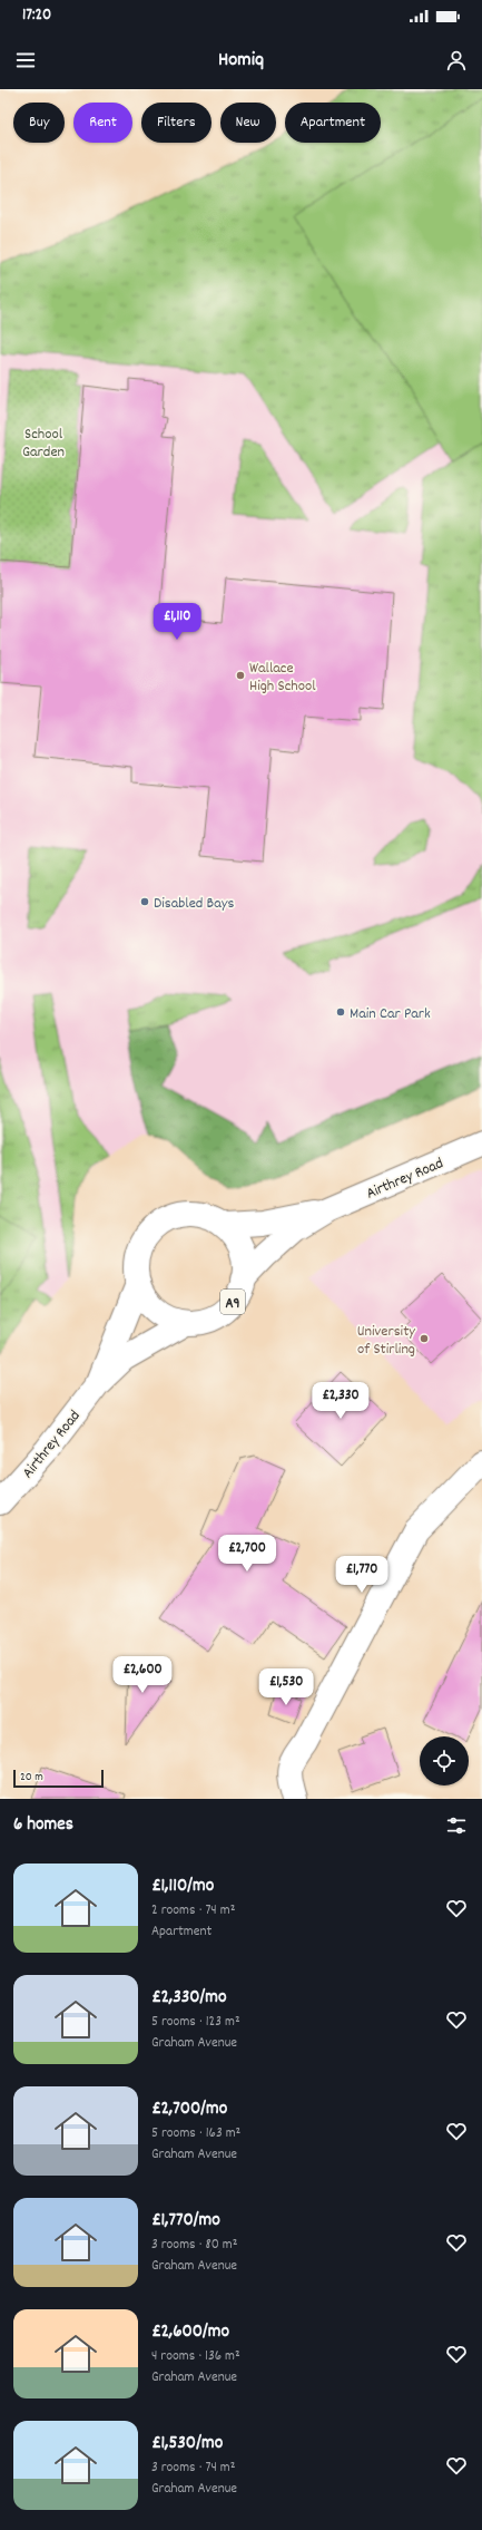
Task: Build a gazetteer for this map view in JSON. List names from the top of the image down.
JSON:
{
  "streets": {
    "main road": ["Airthrey Road", "A9"]
  },
  "crossings": [
    ["Airthrey Road", "A9"]
  ],
  "parks": ["School Garden"],
  "places": [
    "Wallace High School",
    "Disabled Bays",
    "Main Car Park",
    "University of Stirling"
  ],
  "scale_bar": "20 m",
  "page": {
    "status": "17:20",
    "header": "Homiq",
    "chip": [
      "Buy",
      "Rent",
      "Filters",
      "New",
      "Apartment"
    ],
    "price": [
      "£1,110",
      "£2,330",
      "£2,700",
      "£1,770",
      "£2,600",
      "£1,530"
    ],
    "scale": "20 m",
    "heading": "6 homes",
    "list": [
      {
        "name": "£1,110/mo",
        "note": "2 rooms · 74 m² · Apartment"
      },
      {
        "name": "£2,330/mo",
        "note": "5 rooms · 123 m² · Graham Avenue"
      },
      {
        "name": "£2,700/mo",
        "note": "5 rooms · 163 m² · Graham Avenue"
      },
      {
        "name": "£1,770/mo",
        "note": "3 rooms · 80 m² · Graham Avenue"
      },
      {
        "name": "£2,600/mo",
        "note": "4 rooms · 136 m² · Graham Avenue"
      },
      {
        "name": "£1,530/mo",
        "note": "3 rooms · 74 m² · Graham Avenue"
      }
    ]
  }
}
